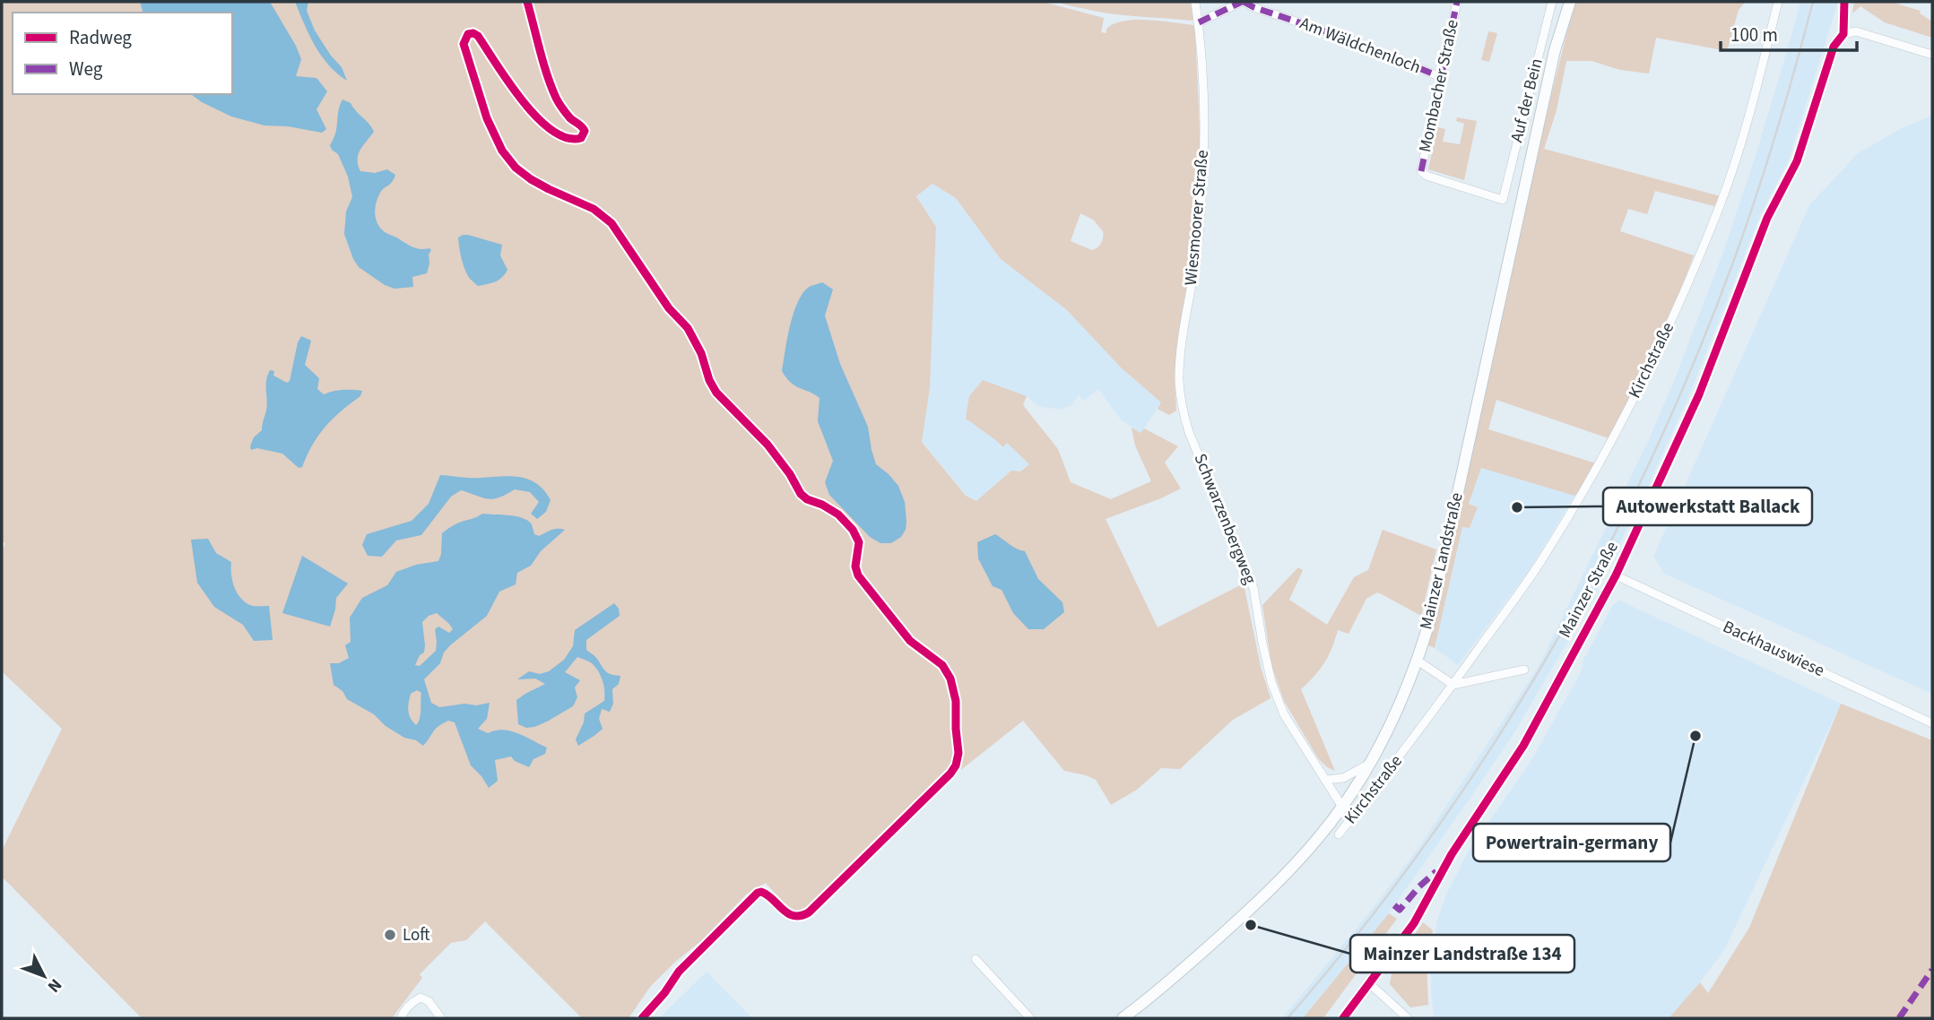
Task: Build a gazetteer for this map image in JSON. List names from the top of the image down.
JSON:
{
  "streets": {
    "main road": ["Mainzer Landstraße"],
    "street": [
      "Am Wäldchenloch",
      "Mombacher Straße",
      "Auf der Bein",
      "Wiesmoorer Straße",
      "Kirchstraße",
      "Schwarzenbergweg",
      "Mainzer Straße",
      "Backhauswiese"
    ]
  },
  "crossings": [
    ["Am Wäldchenloch", "Mombacher Straße"],
    ["Mombacher Straße", "Auf der Bein"],
    ["Wiesmoorer Straße", "Schwarzenbergweg"],
    ["Schwarzenbergweg", "Mainzer Landstraße"],
    ["Mainzer Straße", "Backhauswiese"]
  ],
  "places": [
    "Autowerkstatt Ballack",
    "Powertrain-germany",
    "Mainzer Landstraße 134",
    "Loft"
  ],
  "legend": ["Radweg", "Weg"],
  "scale_bar": "100 m",
  "north": "bottom right"
}
